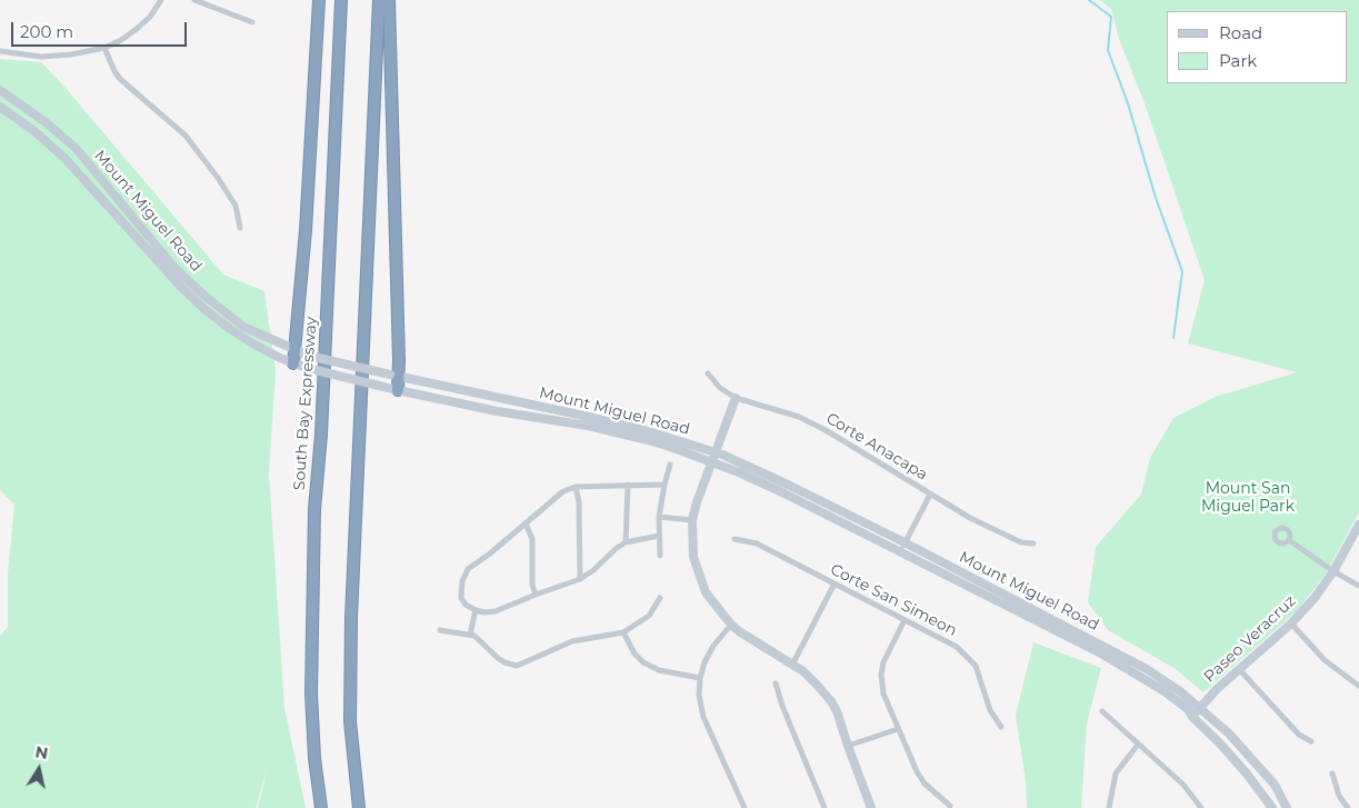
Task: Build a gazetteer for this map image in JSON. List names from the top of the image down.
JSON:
{
  "streets": {
    "highway": ["South Bay Expressway"],
    "street": [
      "Mount Miguel Road",
      "Corte Anacapa",
      "Corte San Simeon",
      "Paseo Veracruz"
    ]
  },
  "crossings": [
    ["Mount Miguel Road", "Paseo Veracruz"]
  ],
  "parks": ["Mount San Miguel Park"],
  "legend": ["Road", "Park"],
  "scale_bar": "200 m",
  "north": "top"
}
